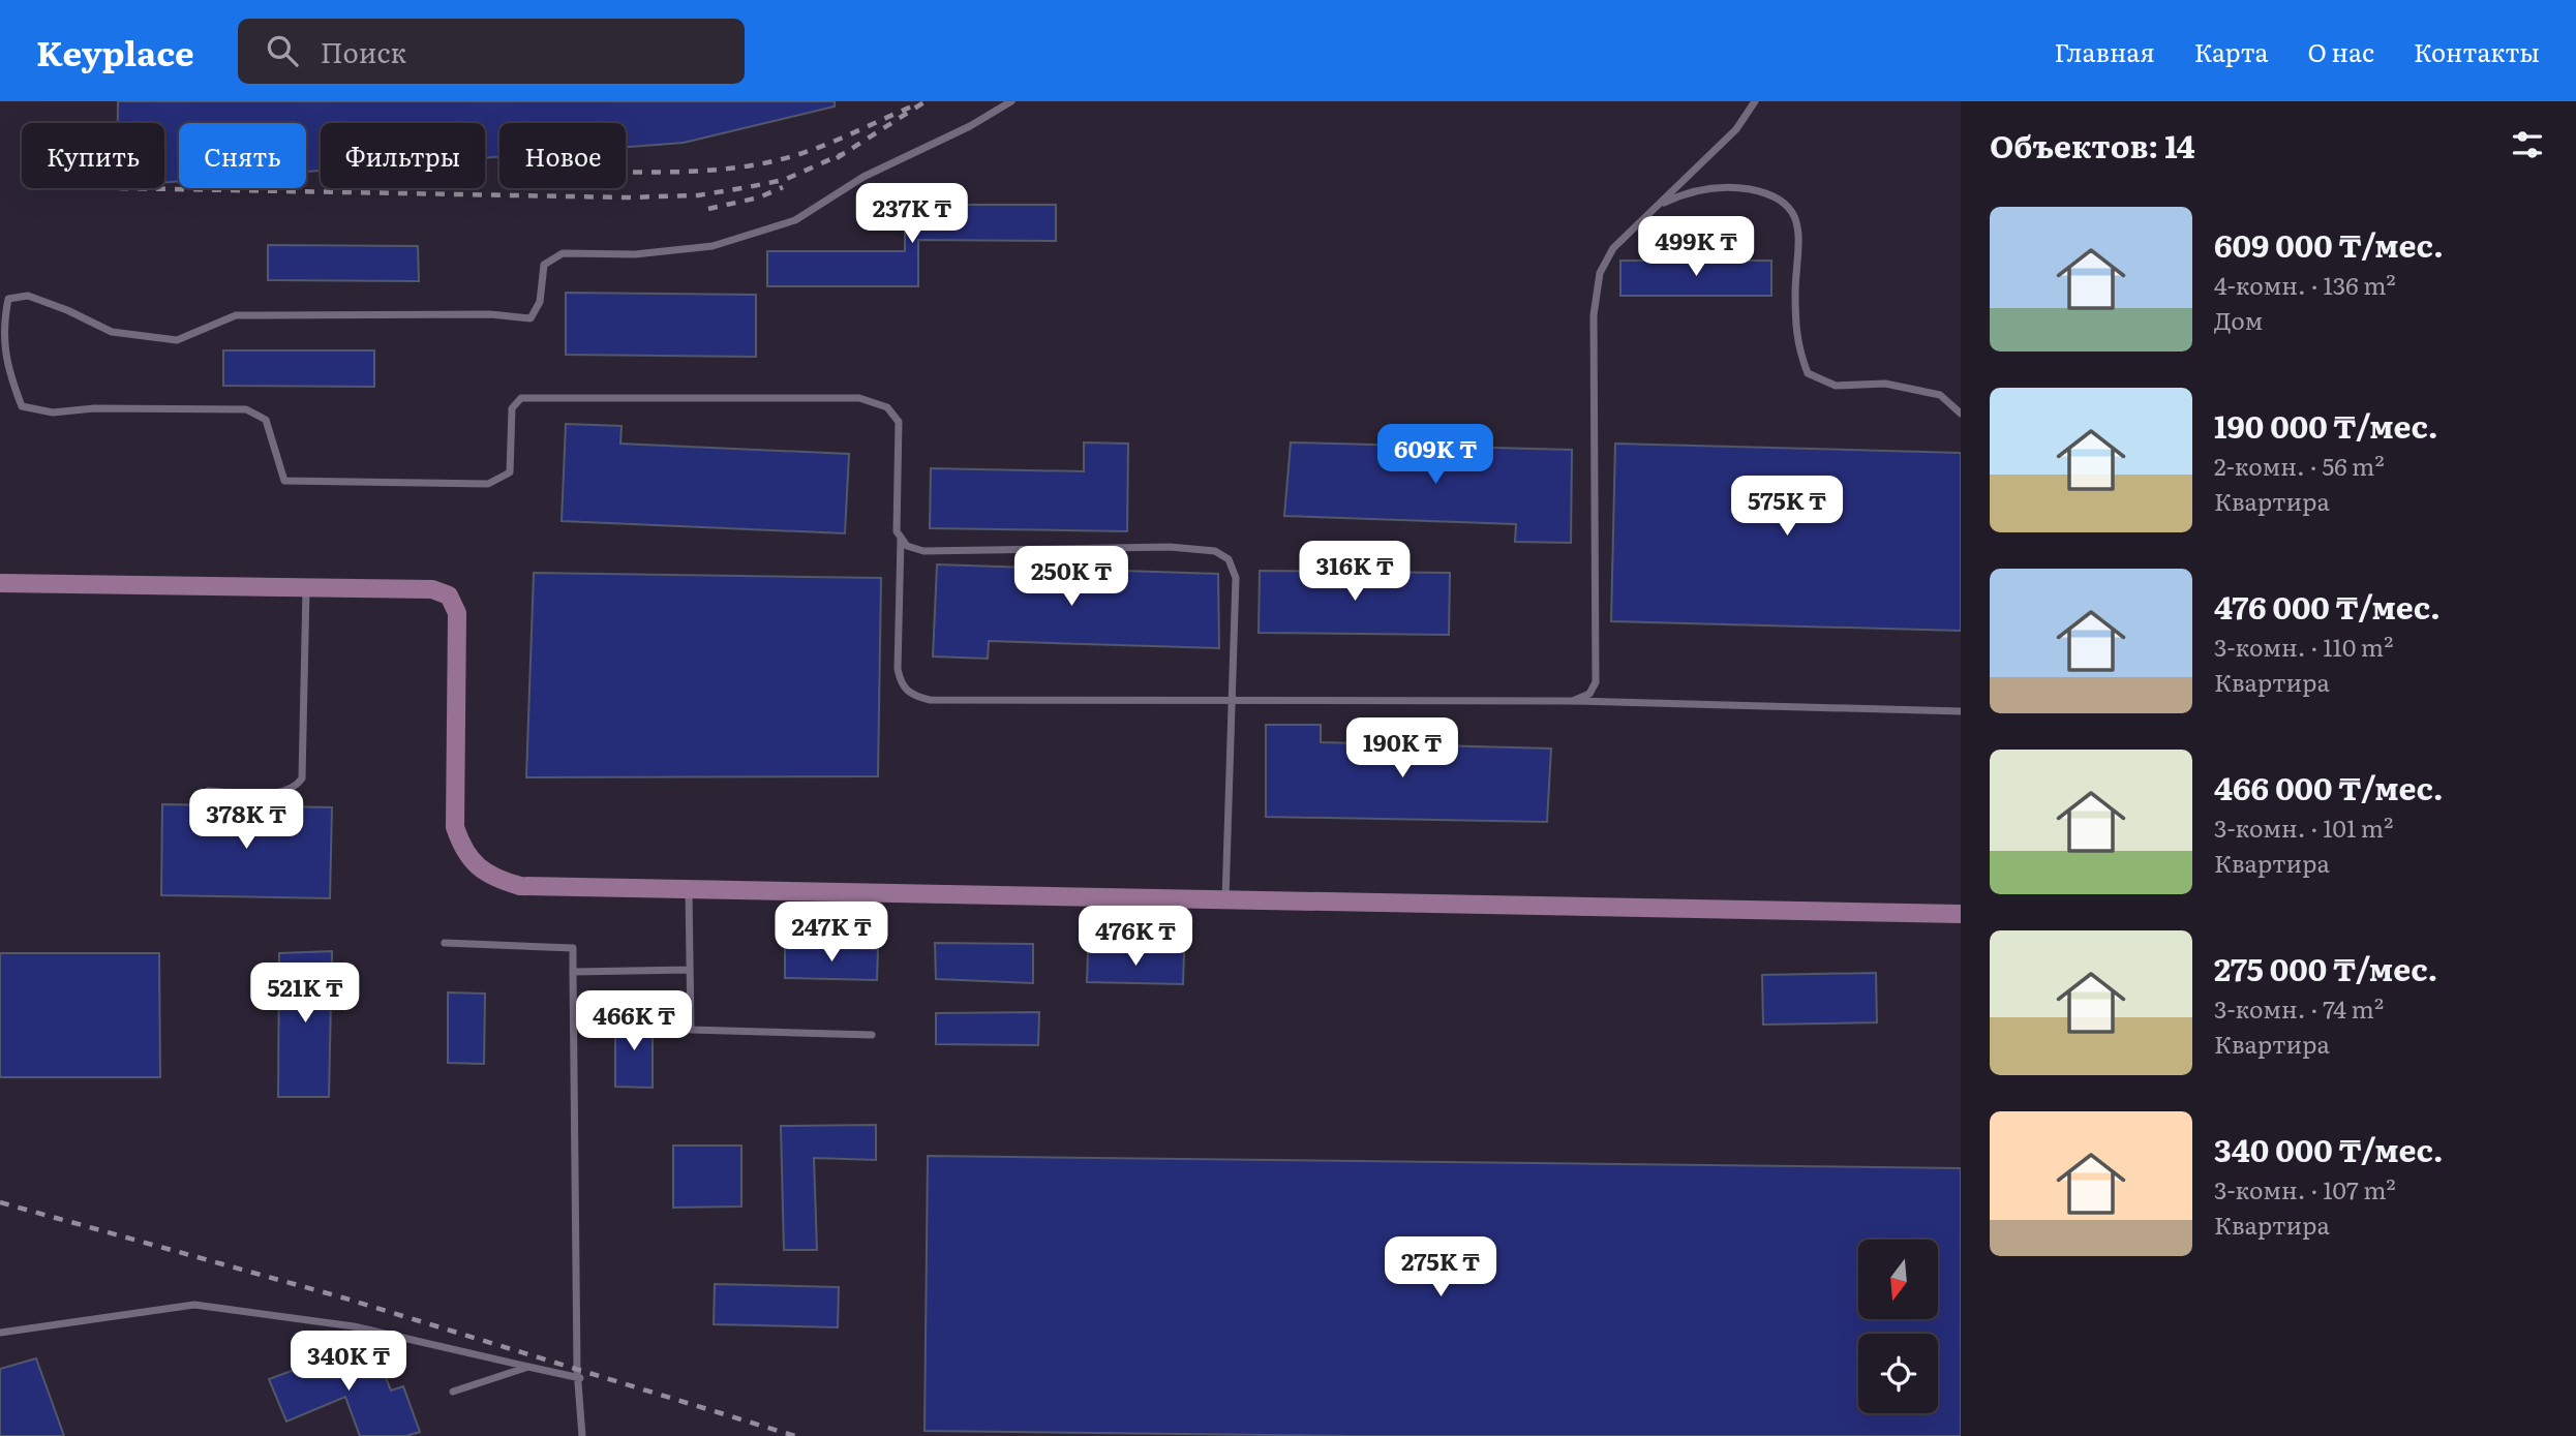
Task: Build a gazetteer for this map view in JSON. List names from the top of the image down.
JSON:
{
  "north": "bottom",
  "page": {
    "header": "Keyplace",
    "search": "Поиск",
    "nav": [
      "Главная",
      "Карта",
      "О нас",
      "Контакты"
    ],
    "heading": "Объектов: 14",
    "chip": [
      "Купить",
      "Снять",
      "Фильтры",
      "Новое"
    ],
    "price": [
      "237K ₸",
      "499K ₸",
      "609K ₸",
      "575K ₸",
      "316K ₸",
      "250K ₸",
      "190K ₸",
      "378K ₸",
      "247K ₸",
      "476K ₸",
      "521K ₸",
      "466K ₸",
      "275K ₸",
      "340K ₸"
    ],
    "list": [
      {
        "name": "609 000 ₸/мес.",
        "note": "4-комн. · 136 m² · Дом"
      },
      {
        "name": "190 000 ₸/мес.",
        "note": "2-комн. · 56 m² · Квартира"
      },
      {
        "name": "476 000 ₸/мес.",
        "note": "3-комн. · 110 m² · Квартира"
      },
      {
        "name": "466 000 ₸/мес.",
        "note": "3-комн. · 101 m² · Квартира"
      },
      {
        "name": "275 000 ₸/мес.",
        "note": "3-комн. · 74 m² · Квартира"
      },
      {
        "name": "340 000 ₸/мес.",
        "note": "3-комн. · 107 m² · Квартира"
      }
    ]
  }
}
